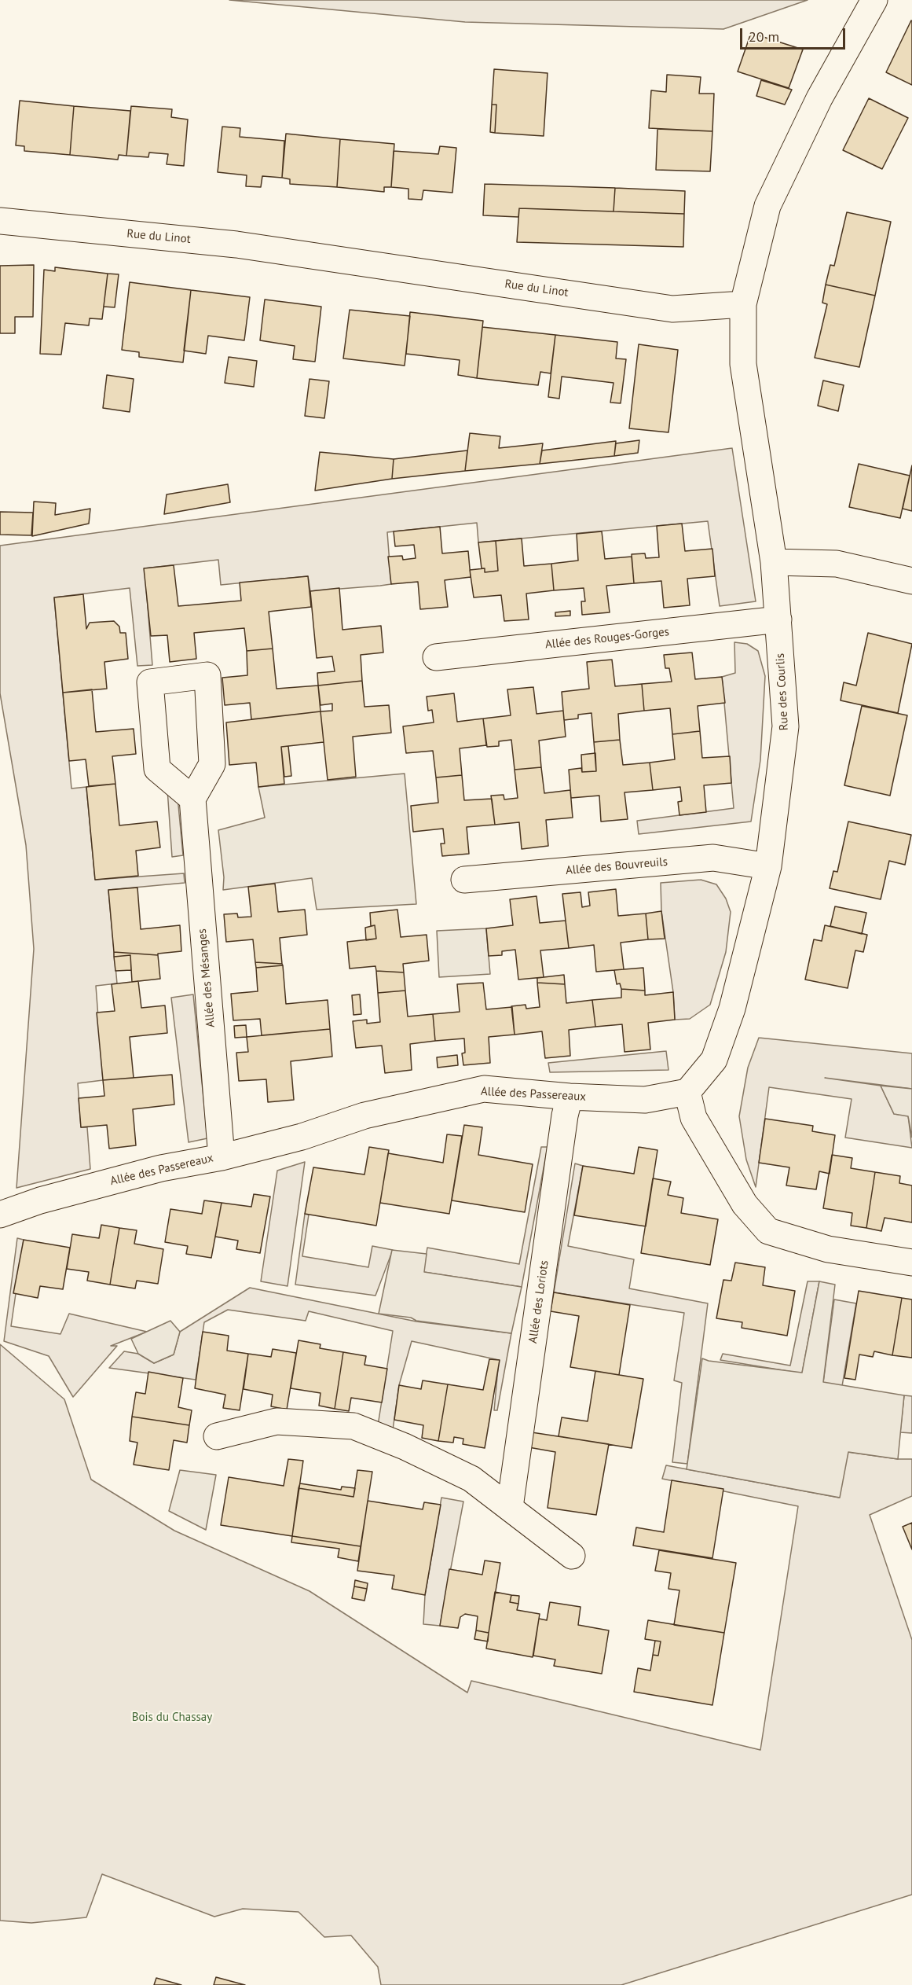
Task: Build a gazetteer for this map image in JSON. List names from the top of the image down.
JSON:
{
  "streets": {
    "street": [
      "Rue du Linot",
      "Allée des Rouges-Gorges",
      "Rue des Courlis",
      "Allée des Bouvreuils",
      "Allée des Mésanges",
      "Allée des Passereaux",
      "Allée des Loriots"
    ]
  },
  "crossings": [
    ["Rue du Linot", "Rue des Courlis"],
    ["Allée des Rouges-Gorges", "Rue des Courlis"],
    ["Rue des Courlis", "Allée des Bouvreuils"],
    ["Rue des Courlis", "Allée des Passereaux"],
    ["Allée des Mésanges", "Allée des Passereaux"],
    ["Allée des Passereaux", "Allée des Loriots"]
  ],
  "parks": ["Bois du Chassay"],
  "scale_bar": "20 m"
}
